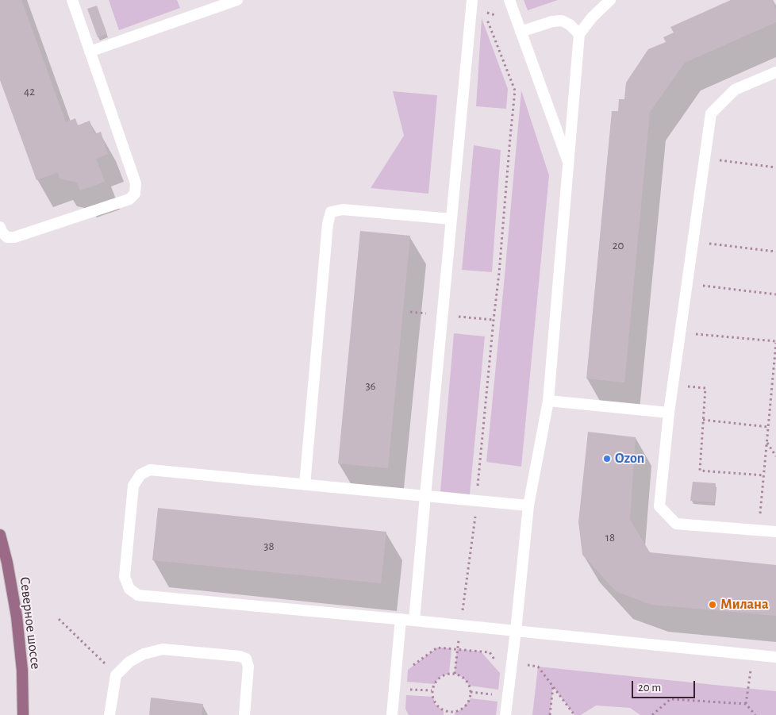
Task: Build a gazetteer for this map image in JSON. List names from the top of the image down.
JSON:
{
  "streets": {
    "main road": ["Северное шоссе"]
  },
  "places": ["Ozon", "Милана"],
  "house_numbers": [
    "42",
    "20",
    "36",
    "18",
    "38"
  ],
  "scale_bar": "20 m"
}
